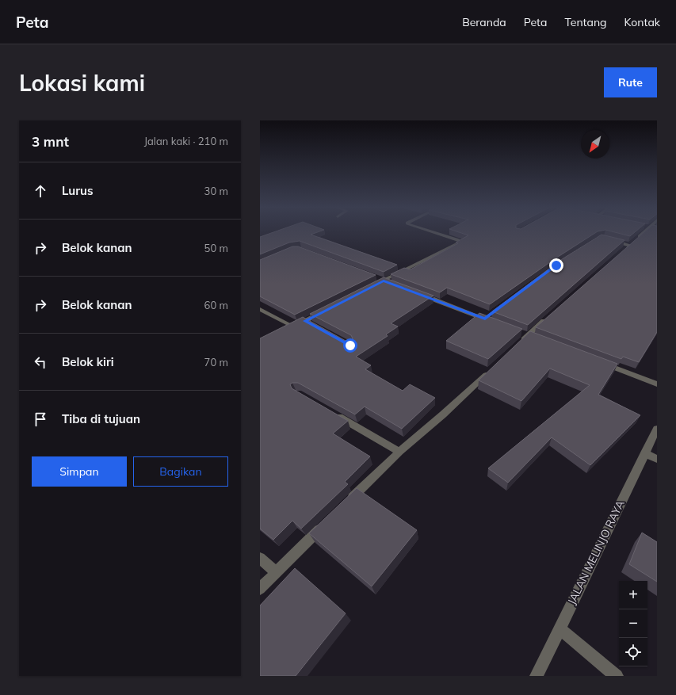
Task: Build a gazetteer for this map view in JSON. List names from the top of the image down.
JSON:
{
  "streets": {
    "street": ["JALAN MELINJO RAYA"]
  },
  "north": "bottom left",
  "page": {
    "header": "Peta",
    "nav": [
      "Beranda",
      "Peta",
      "Tentang",
      "Kontak"
    ],
    "buttons": [
      "Rute",
      ["Simpan", "Bagikan"]
    ],
    "title": "Lokasi kami",
    "heading": ["3 mnt", "Jalan kaki · 210 m"],
    "list": [
      ["Lurus", "30 m"],
      ["Belok kanan", "50 m"],
      ["Belok kanan", "60 m"],
      ["Belok kiri", "70 m"],
      "Tiba di tujuan"
    ],
    "map_buttons": ["+", "−"]
  }
}
